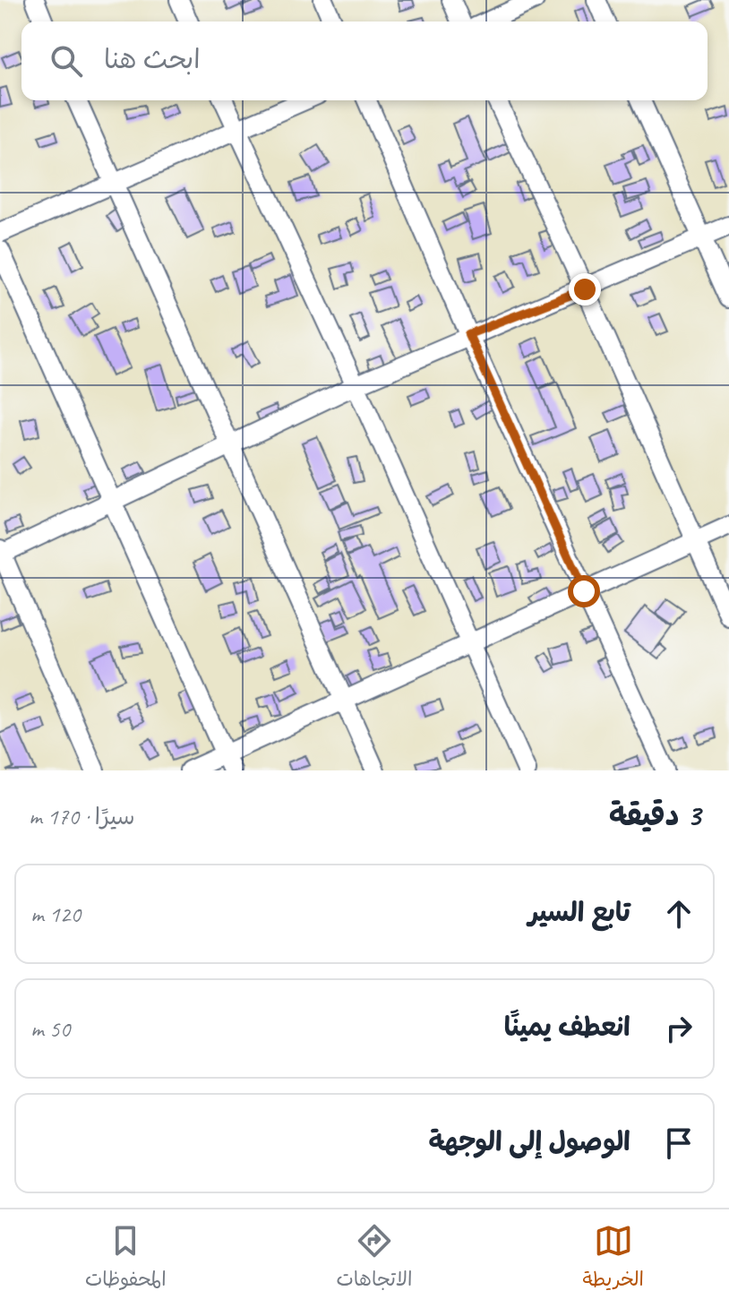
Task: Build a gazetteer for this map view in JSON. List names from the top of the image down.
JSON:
{
  "page": {
    "search": "ابحث هنا",
    "heading": ["3 دقيقة", "سيرًا · 170 m"],
    "list": [
      ["تابع السير", "120 m"],
      ["انعطف يمينًا", "50 m"],
      "الوصول إلى الوجهة"
    ],
    "nav": ["الخريطة", "الاتجاهات", "المحفوظات"]
  }
}
